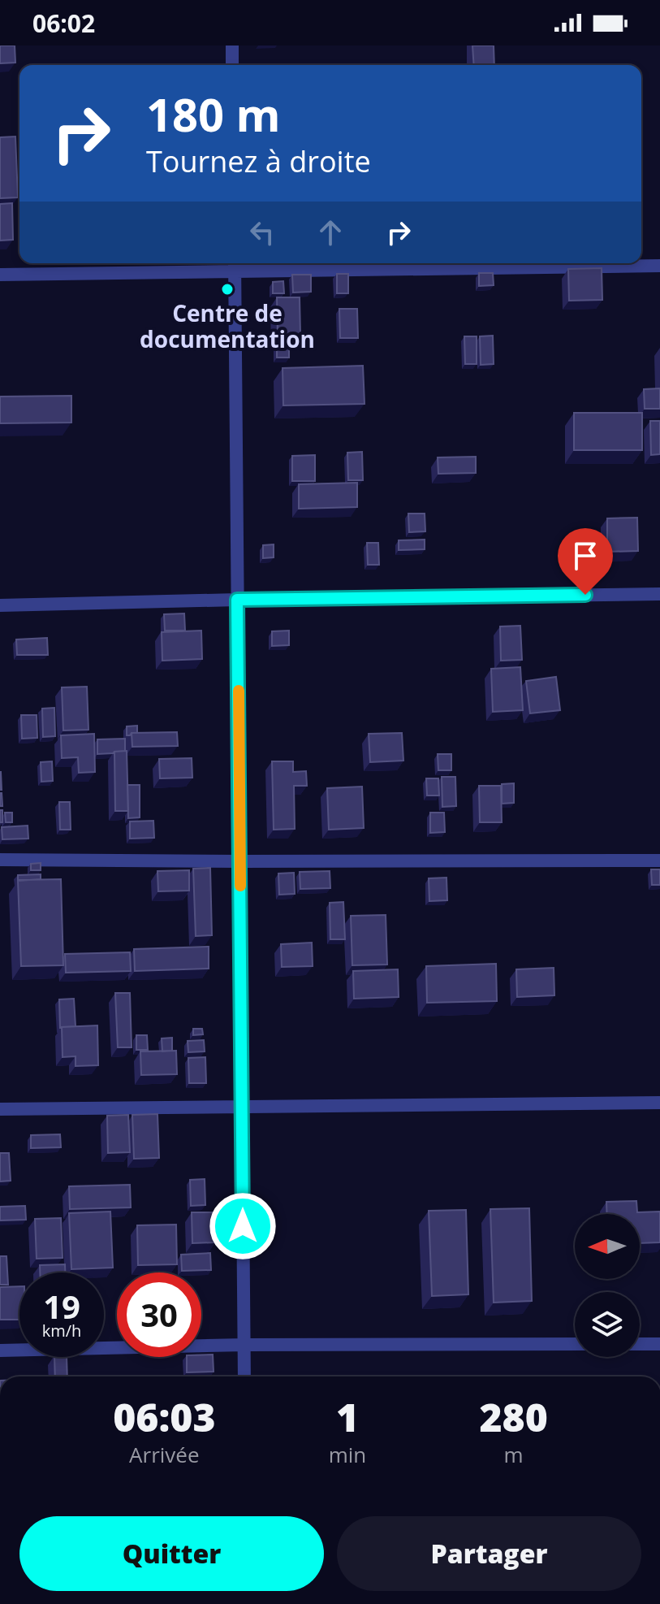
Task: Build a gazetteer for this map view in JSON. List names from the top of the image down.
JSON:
{
  "places": ["Centre de documentation"],
  "north": "left",
  "page": {
    "status": "06:02",
    "turn": ["180 m", "Tournez à droite"],
    "speed": "19 km/h",
    "limit": "30",
    "eta": [
      "06:03",
      "Arrivée",
      "1",
      "min",
      "280",
      "m"
    ],
    "buttons": ["Quitter", "Partager"]
  }
}
